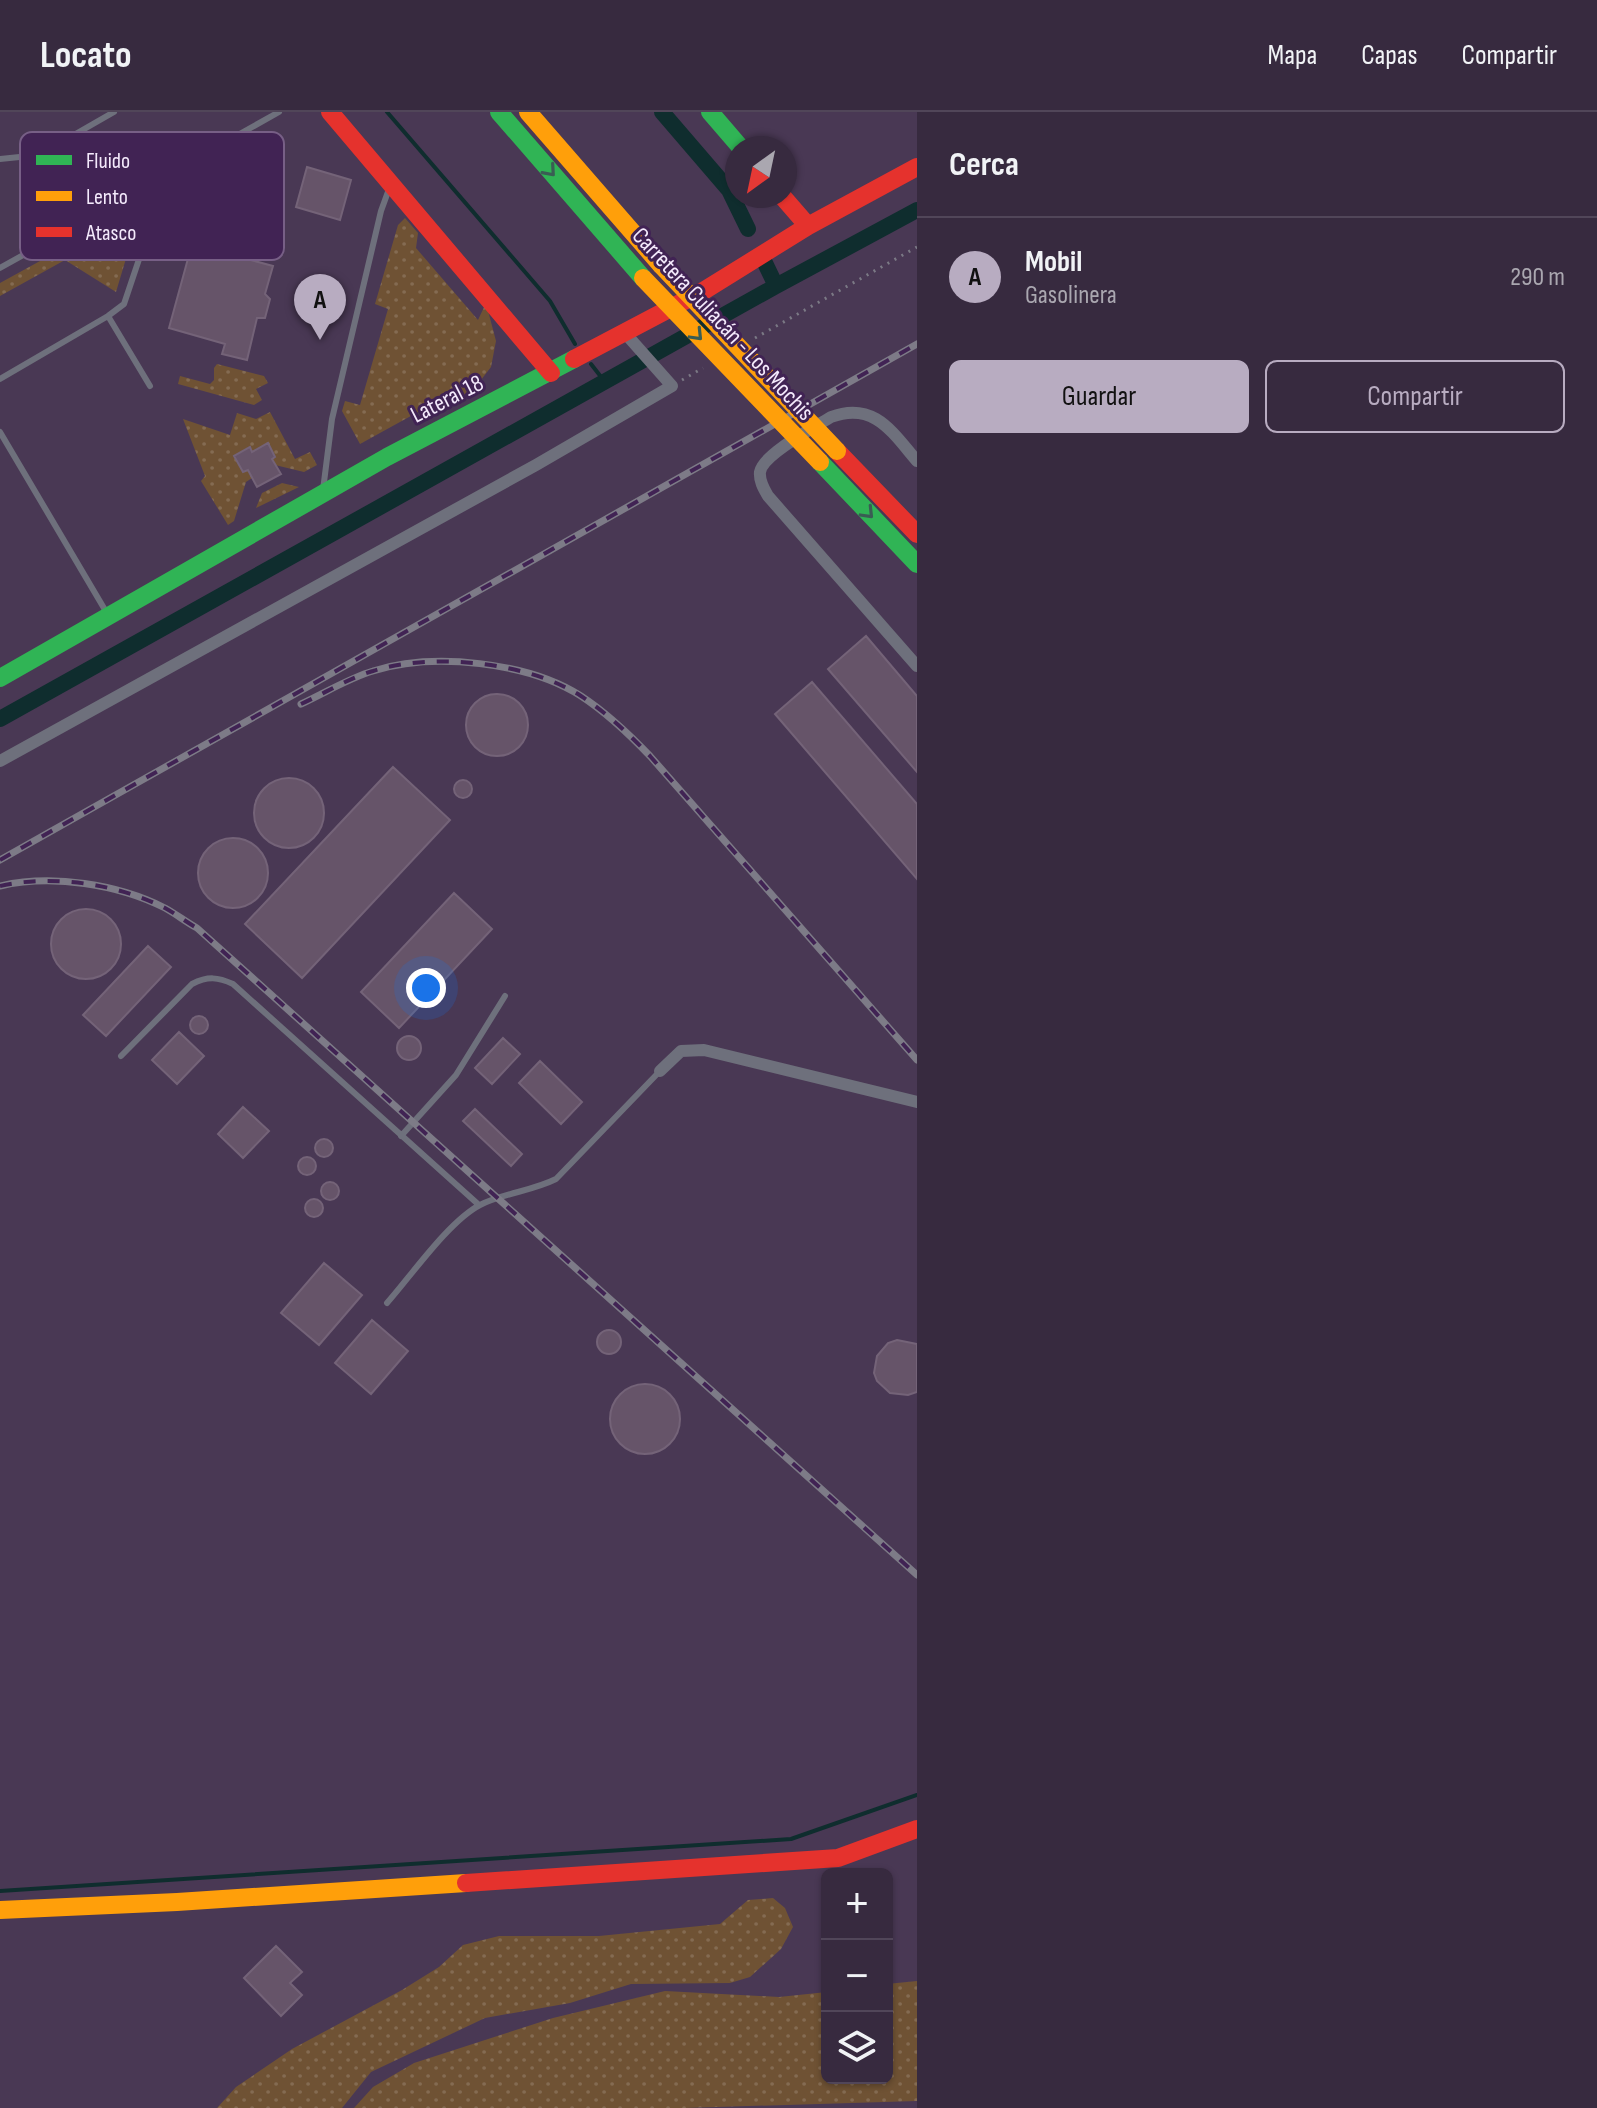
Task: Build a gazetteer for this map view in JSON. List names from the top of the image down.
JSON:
{
  "streets": {
    "main road": ["Carretera Culiacán - Los Mochis", "Lateral 18"]
  },
  "legend": ["Fluido", "Lento", "Atasco"],
  "north": "bottom left",
  "page": {
    "header": "Locato",
    "nav": ["Mapa", "Capas", "Compartir"],
    "heading": "Cerca",
    "list": [
      {
        "mark": "A",
        "name": "Mobil",
        "note": "Gasolinera",
        "value": "290 m"
      }
    ],
    "pins": "A",
    "buttons": ["Guardar", "Compartir"],
    "map_buttons": ["+", "−"]
  }
}
